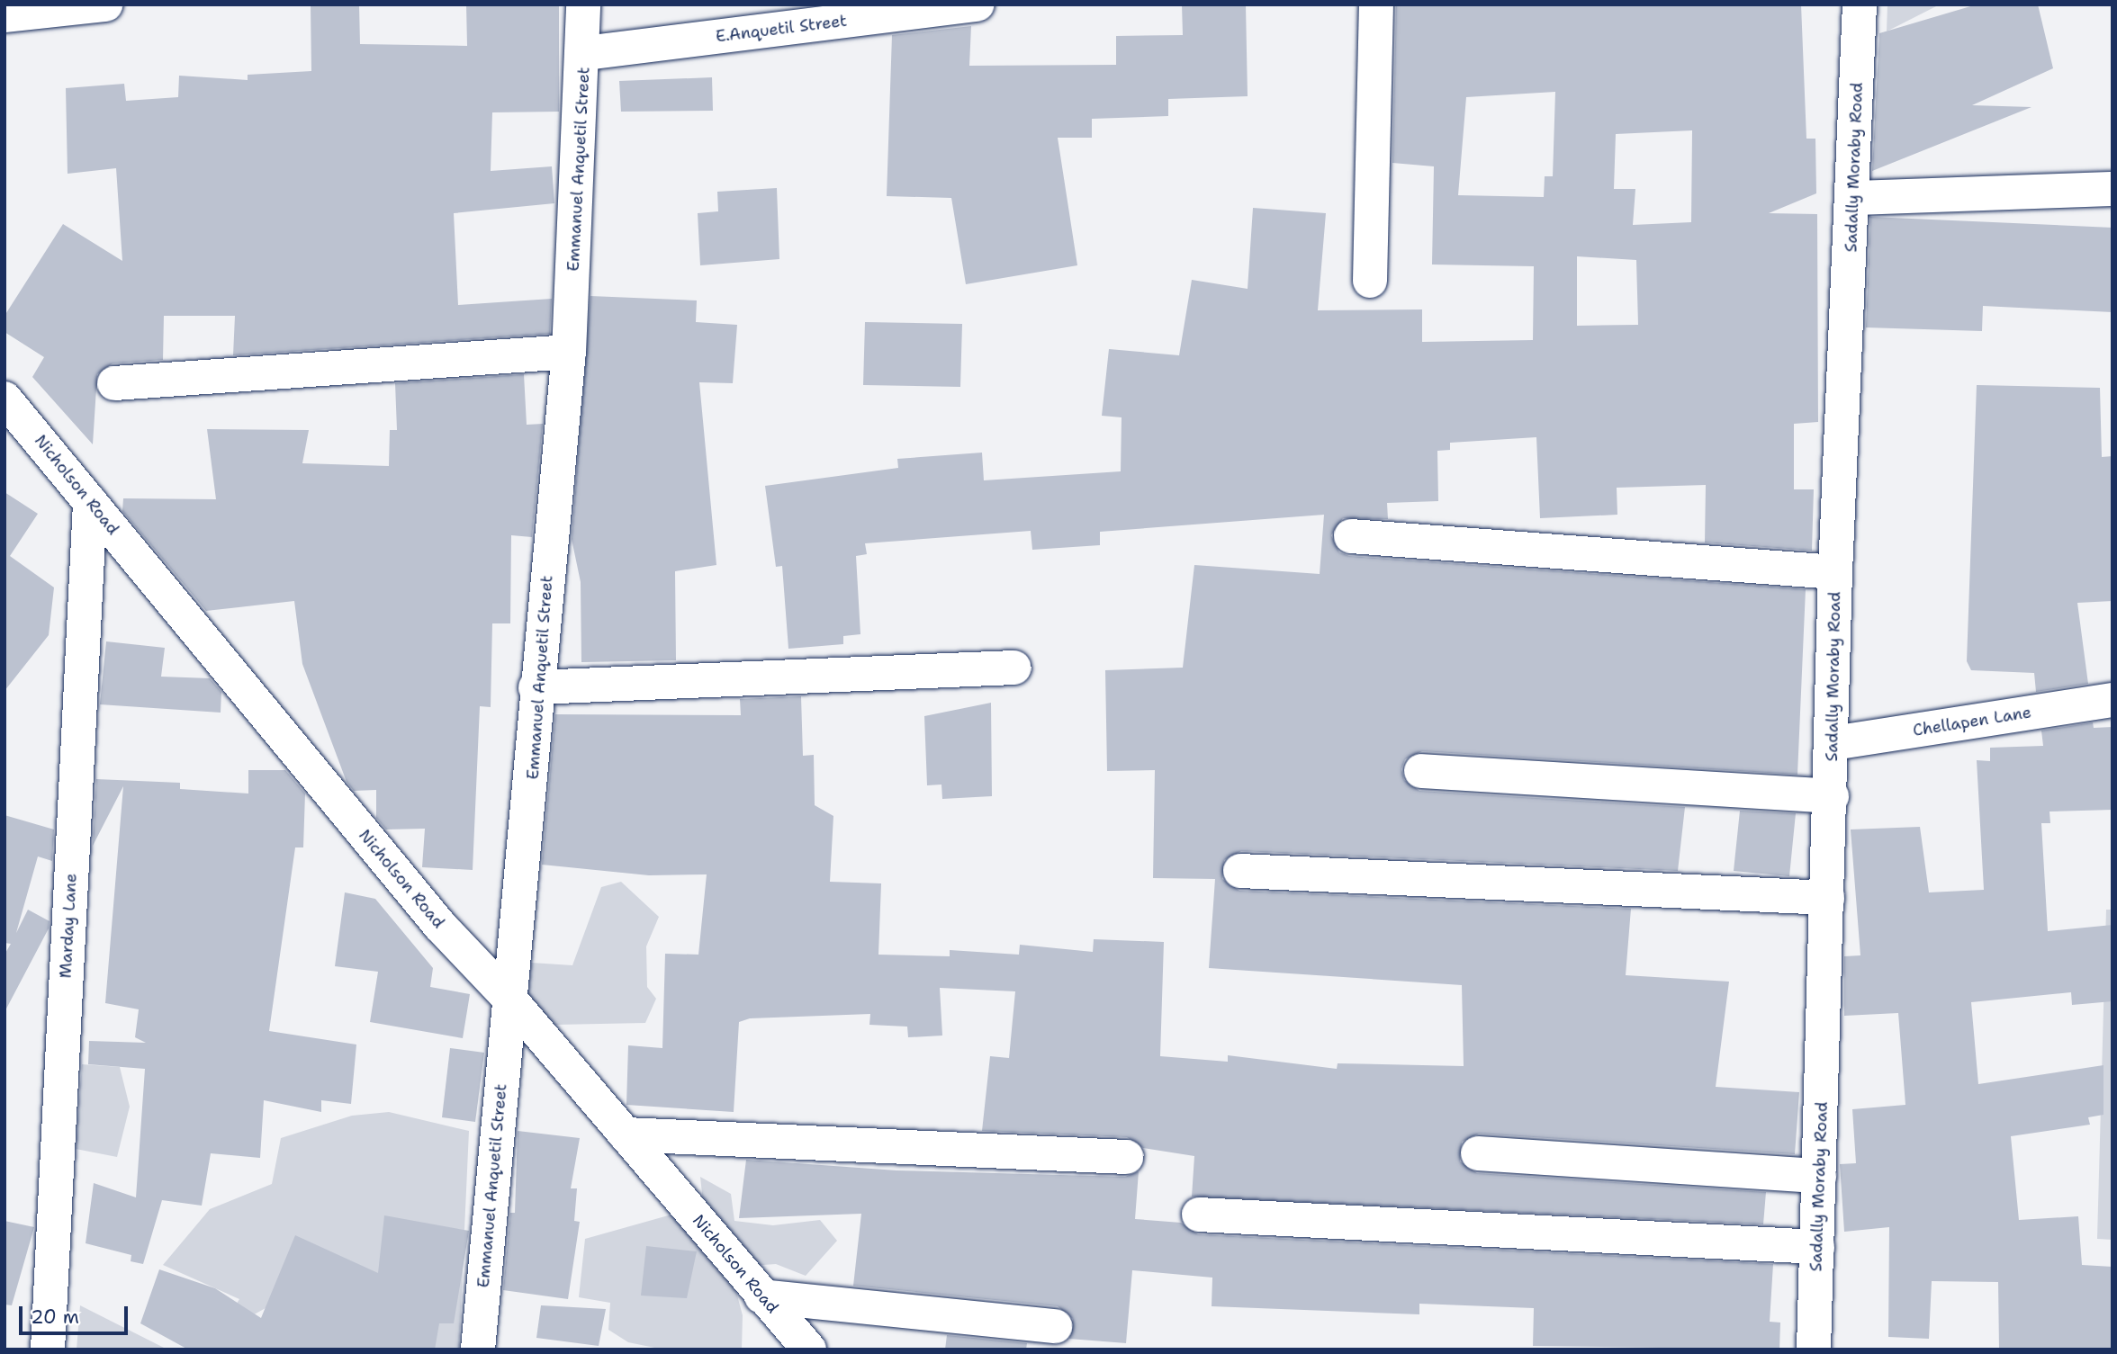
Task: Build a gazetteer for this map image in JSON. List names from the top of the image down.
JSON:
{
  "streets": {
    "street": [
      "E.Anquetil Street",
      "Sadally Moraby Road",
      "Emmanuel Anquetil Street",
      "Nicholson Road",
      "Chellapen Lane",
      "Marday Lane"
    ]
  },
  "crossings": [
    ["E.Anquetil Street", "Emmanuel Anquetil Street"],
    ["Sadally Moraby Road", "Chellapen Lane"],
    ["Emmanuel Anquetil Street", "Nicholson Road"],
    ["Nicholson Road", "Marday Lane"]
  ],
  "scale_bar": "20 m"
}
